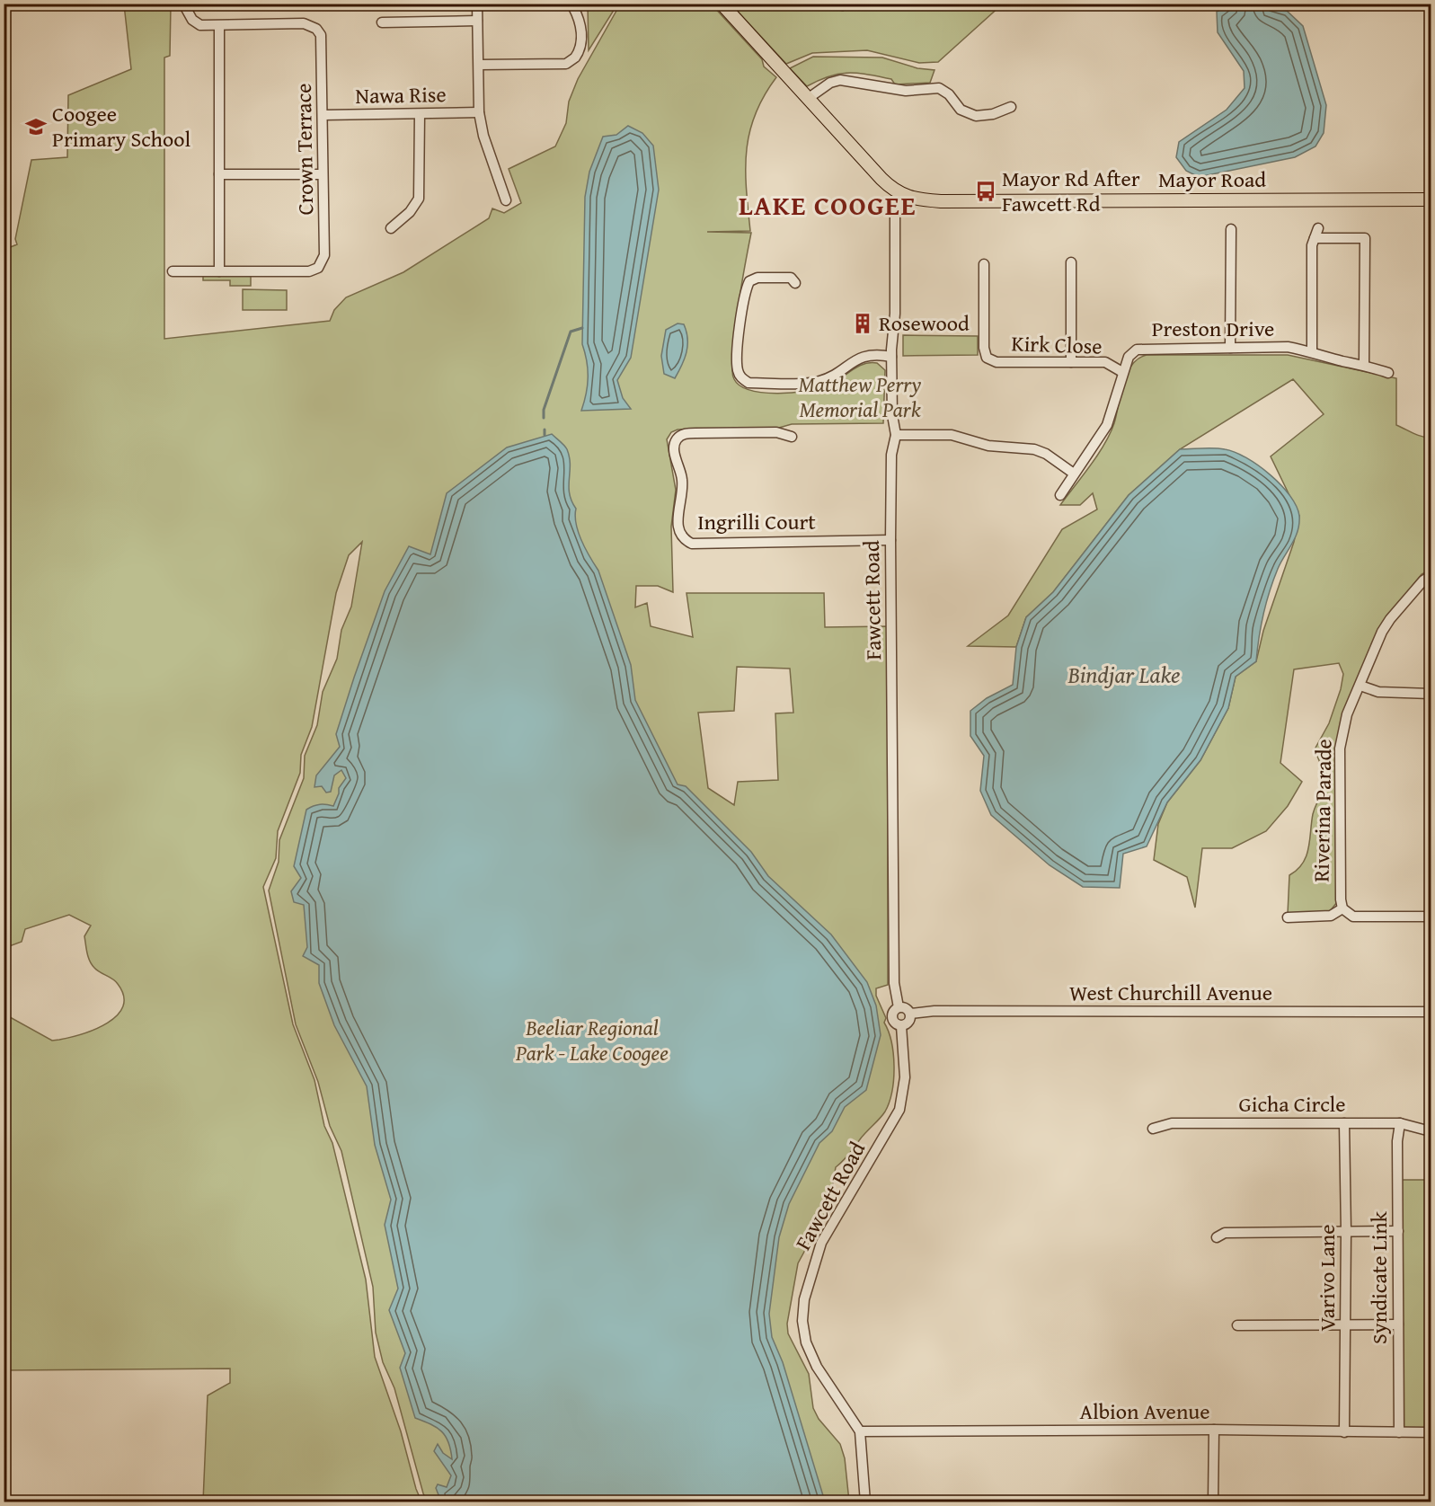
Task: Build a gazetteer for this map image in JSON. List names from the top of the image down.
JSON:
{
  "streets": {
    "main road": ["Mayor Road"],
    "street": [
      "Nawa Rise",
      "Crown Terrace",
      "Preston Drive",
      "Kirk Close",
      "Ingrilli Court",
      "Fawcett Road",
      "Riverina Parade",
      "West Churchill Avenue",
      "Gicha Circle",
      "Varivo Lane",
      "Syndicate Link",
      "Albion Avenue"
    ]
  },
  "crossings": [
    ["Nawa Rise", "Crown Terrace"],
    ["Mayor Road", "Fawcett Road"],
    ["Preston Drive", "Kirk Close"],
    ["Ingrilli Court", "Fawcett Road"],
    ["Fawcett Road", "West Churchill Avenue"],
    ["Fawcett Road", "Albion Avenue"],
    ["Gicha Circle", "Varivo Lane"],
    ["Gicha Circle", "Syndicate Link"],
    ["Varivo Lane", "Albion Avenue"],
    ["Syndicate Link", "Albion Avenue"]
  ],
  "districts": ["LAKE COOGEE"],
  "water": ["Bindjar Lake"],
  "parks": ["Matthew Perry Memorial Park", "Beeliar Regional Park - Lake Coogee"],
  "places": {
    "school or university": ["Coogee Primary School"],
    "bus stop": ["Mayor Rd After Fawcett Rd"],
    "building": ["Rosewood"]
  }
}
